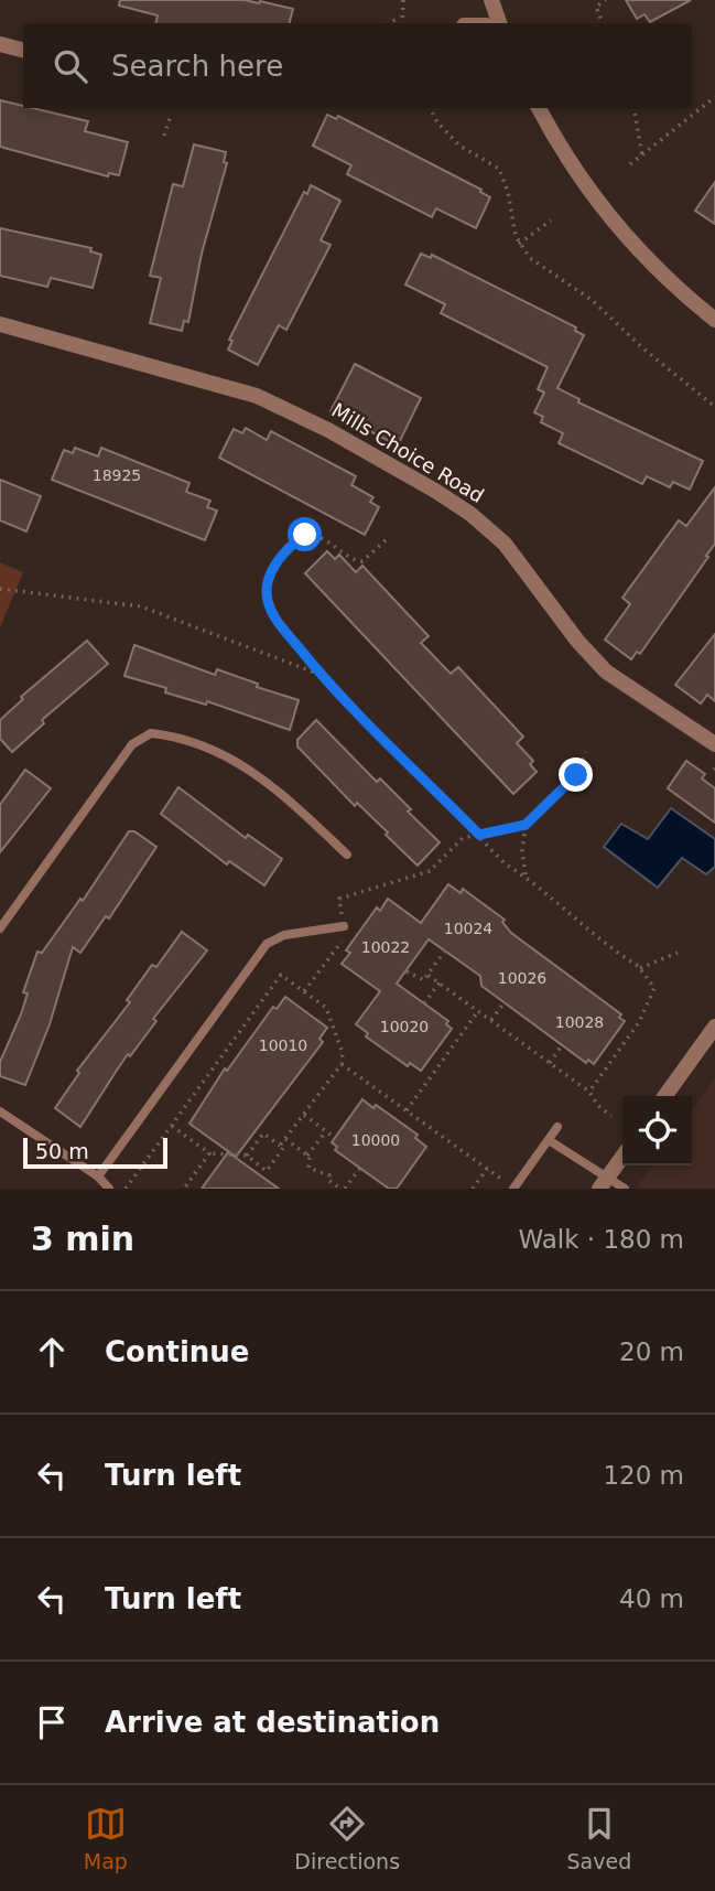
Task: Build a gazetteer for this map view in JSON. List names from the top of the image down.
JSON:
{
  "streets": {
    "street": ["Mills Choice Road"]
  },
  "house_numbers": [
    "18925",
    "10024",
    "10022",
    "10026",
    "10028",
    "10020",
    "10010",
    "10000"
  ],
  "scale_bar": "50 m",
  "page": {
    "search": "Search here",
    "scale": "50 m",
    "heading": ["3 min", "Walk · 180 m"],
    "list": [
      ["Continue", "20 m"],
      ["Turn left", "120 m"],
      ["Turn left", "40 m"],
      "Arrive at destination"
    ],
    "nav": ["Map", "Directions", "Saved"]
  }
}
